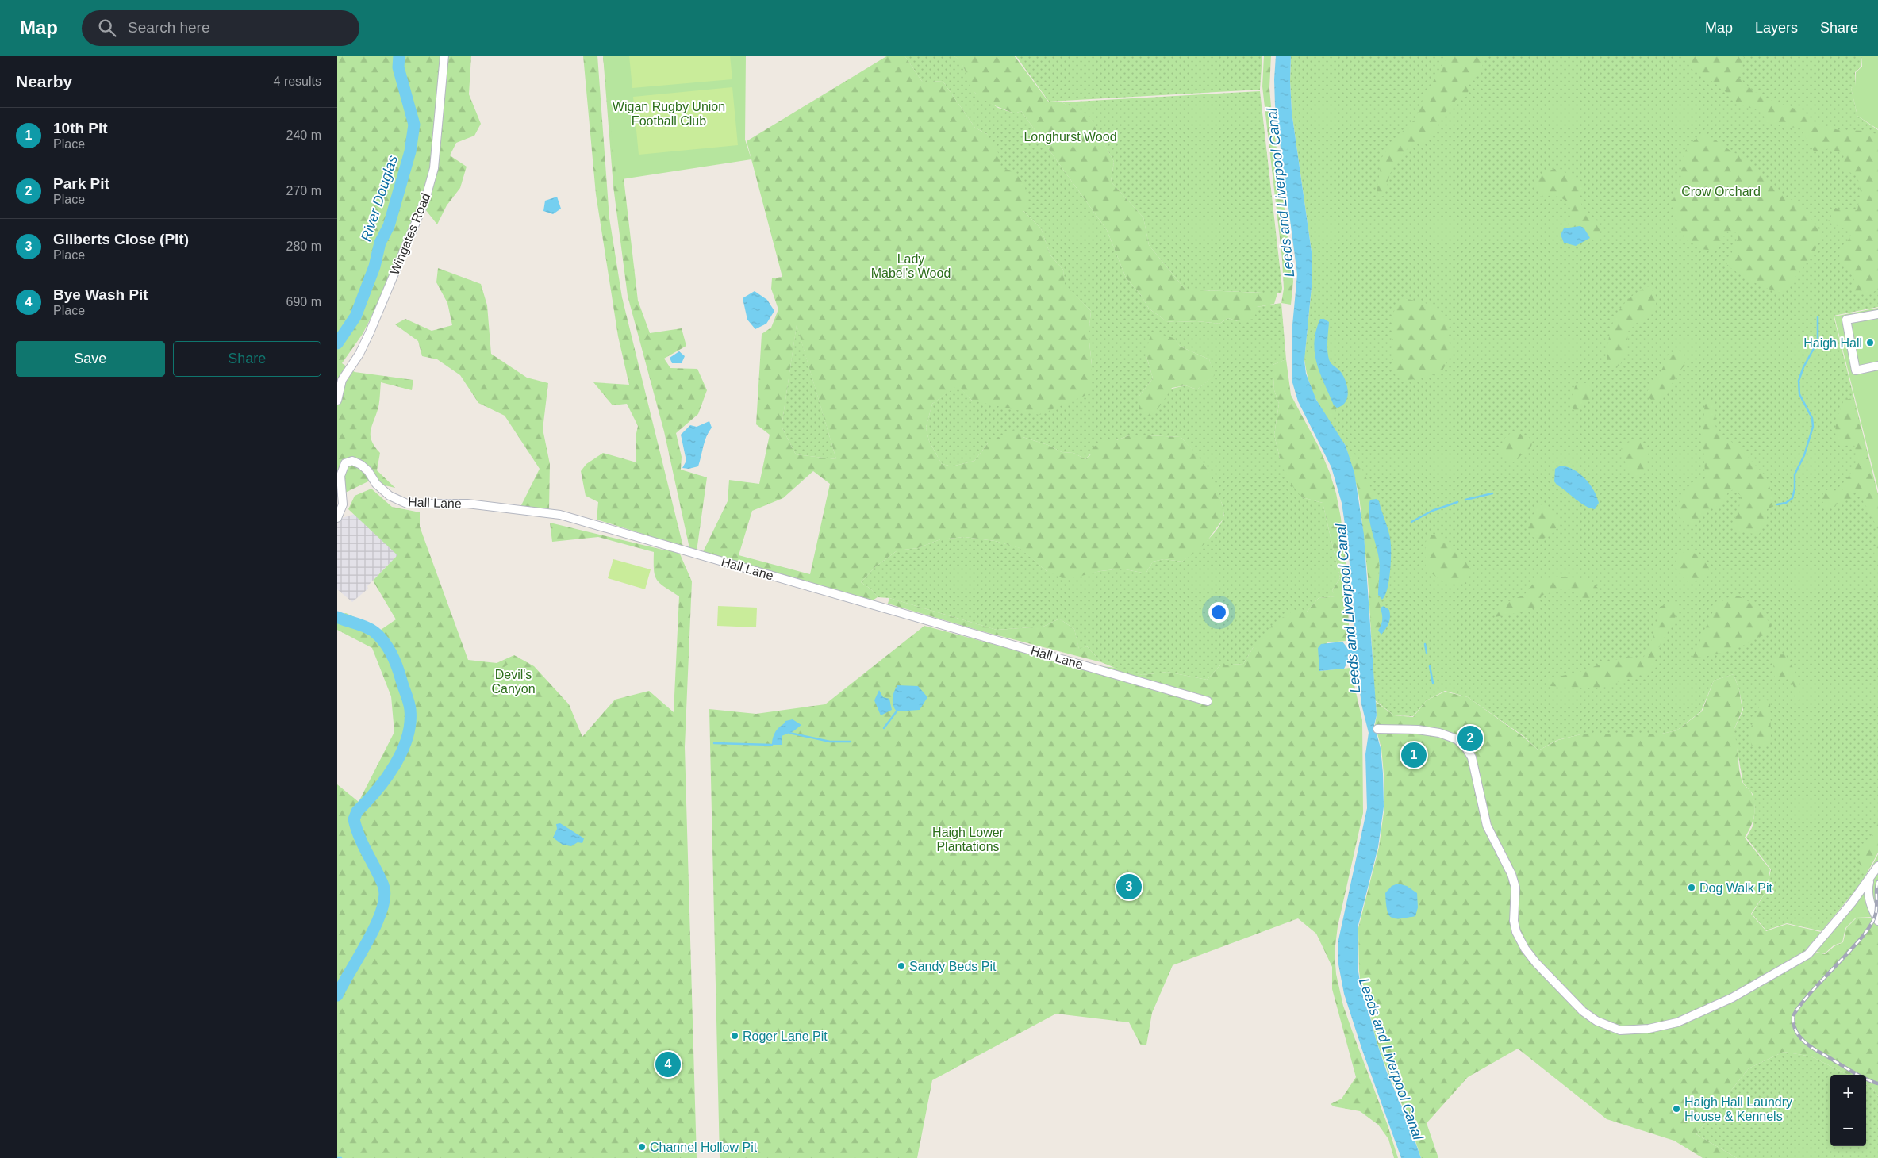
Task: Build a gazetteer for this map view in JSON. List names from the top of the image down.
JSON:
{
  "streets": {
    "street": ["Wingates Road", "Hall Lane"]
  },
  "water": ["Leeds and Liverpool Canal", "River Douglas"],
  "parks": [
    "Wigan Rugby Union Football Club",
    "Longhurst Wood",
    "Crow Orchard",
    "Lady Mabel's Wood",
    "Devil's Canyon",
    "Haigh Lower Plantations"
  ],
  "places": [
    "Haigh Hall",
    "Dog Walk Pit",
    "Sandy Beds Pit",
    "Roger Lane Pit",
    "Haigh Hall Laundry House & Kennels",
    "Channel Hollow Pit"
  ],
  "page": {
    "header": "Map",
    "search": "Search here",
    "nav": ["Map", "Layers", "Share"],
    "heading": ["Nearby", "4 results"],
    "list": [
      {
        "mark": "1",
        "name": "10th Pit",
        "note": "Place",
        "value": "240 m"
      },
      {
        "mark": "2",
        "name": "Park Pit",
        "note": "Place",
        "value": "270 m"
      },
      {
        "mark": "3",
        "name": "Gilberts Close (Pit)",
        "note": "Place",
        "value": "280 m"
      },
      {
        "mark": "4",
        "name": "Bye Wash Pit",
        "note": "Place",
        "value": "690 m"
      }
    ],
    "buttons": ["Save", "Share"],
    "pins": [
      "2",
      "1",
      "3",
      "4"
    ],
    "map_buttons": ["+", "−"]
  }
}
